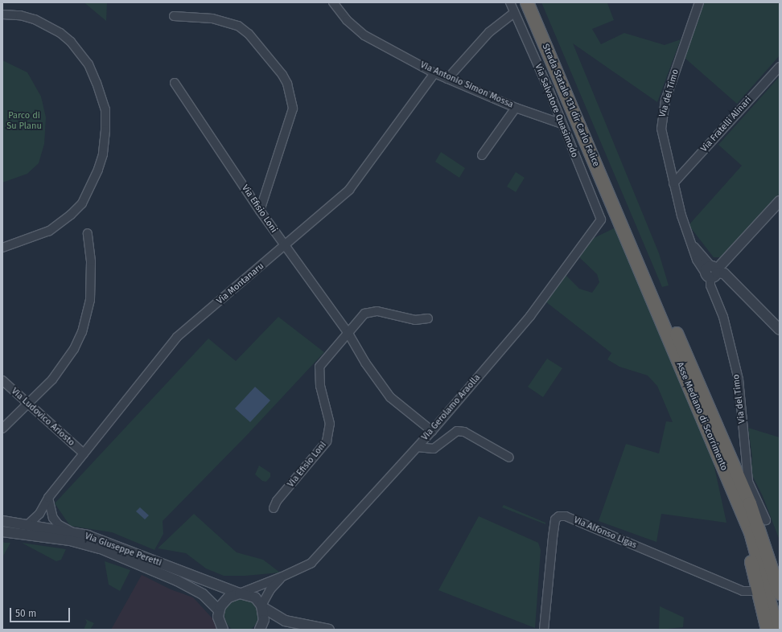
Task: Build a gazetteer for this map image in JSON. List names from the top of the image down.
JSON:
{
  "streets": {
    "highway": ["Strada Statale 131 dir Carlo Felice", "Asse Mediano di Scorrimento"],
    "street": [
      "Via Antonio Simon Mossa",
      "Via del Timo",
      "Via Salvatore Quasimodo",
      "Via Fratelli Alinari",
      "Via Efisio Loni",
      "Via Montanaru",
      "Via Gerolamo Araolla",
      "Via Ludovico Ariosto",
      "Via Alfonso Ligas",
      "Via Giuseppe Peretti"
    ]
  },
  "crossings": [
    ["Via Antonio Simon Mossa", "Via Salvatore Quasimodo"],
    ["Via Antonio Simon Mossa", "Via Montanaru"],
    ["Via del Timo", "Via Fratelli Alinari"],
    ["Strada Statale 131 dir Carlo Felice", "Asse Mediano di Scorrimento"],
    ["Via Salvatore Quasimodo", "Via Gerolamo Araolla"],
    ["Via Efisio Loni", "Via Montanaru"],
    ["Via Efisio Loni", "Via Gerolamo Araolla"],
    ["Via Montanaru", "Via Ludovico Ariosto"],
    ["Via Montanaru", "Via Giuseppe Peretti"],
    ["Via Gerolamo Araolla", "Via Giuseppe Peretti"]
  ],
  "parks": ["Parco di Su Planu"],
  "scale_bar": "50 m"
}
